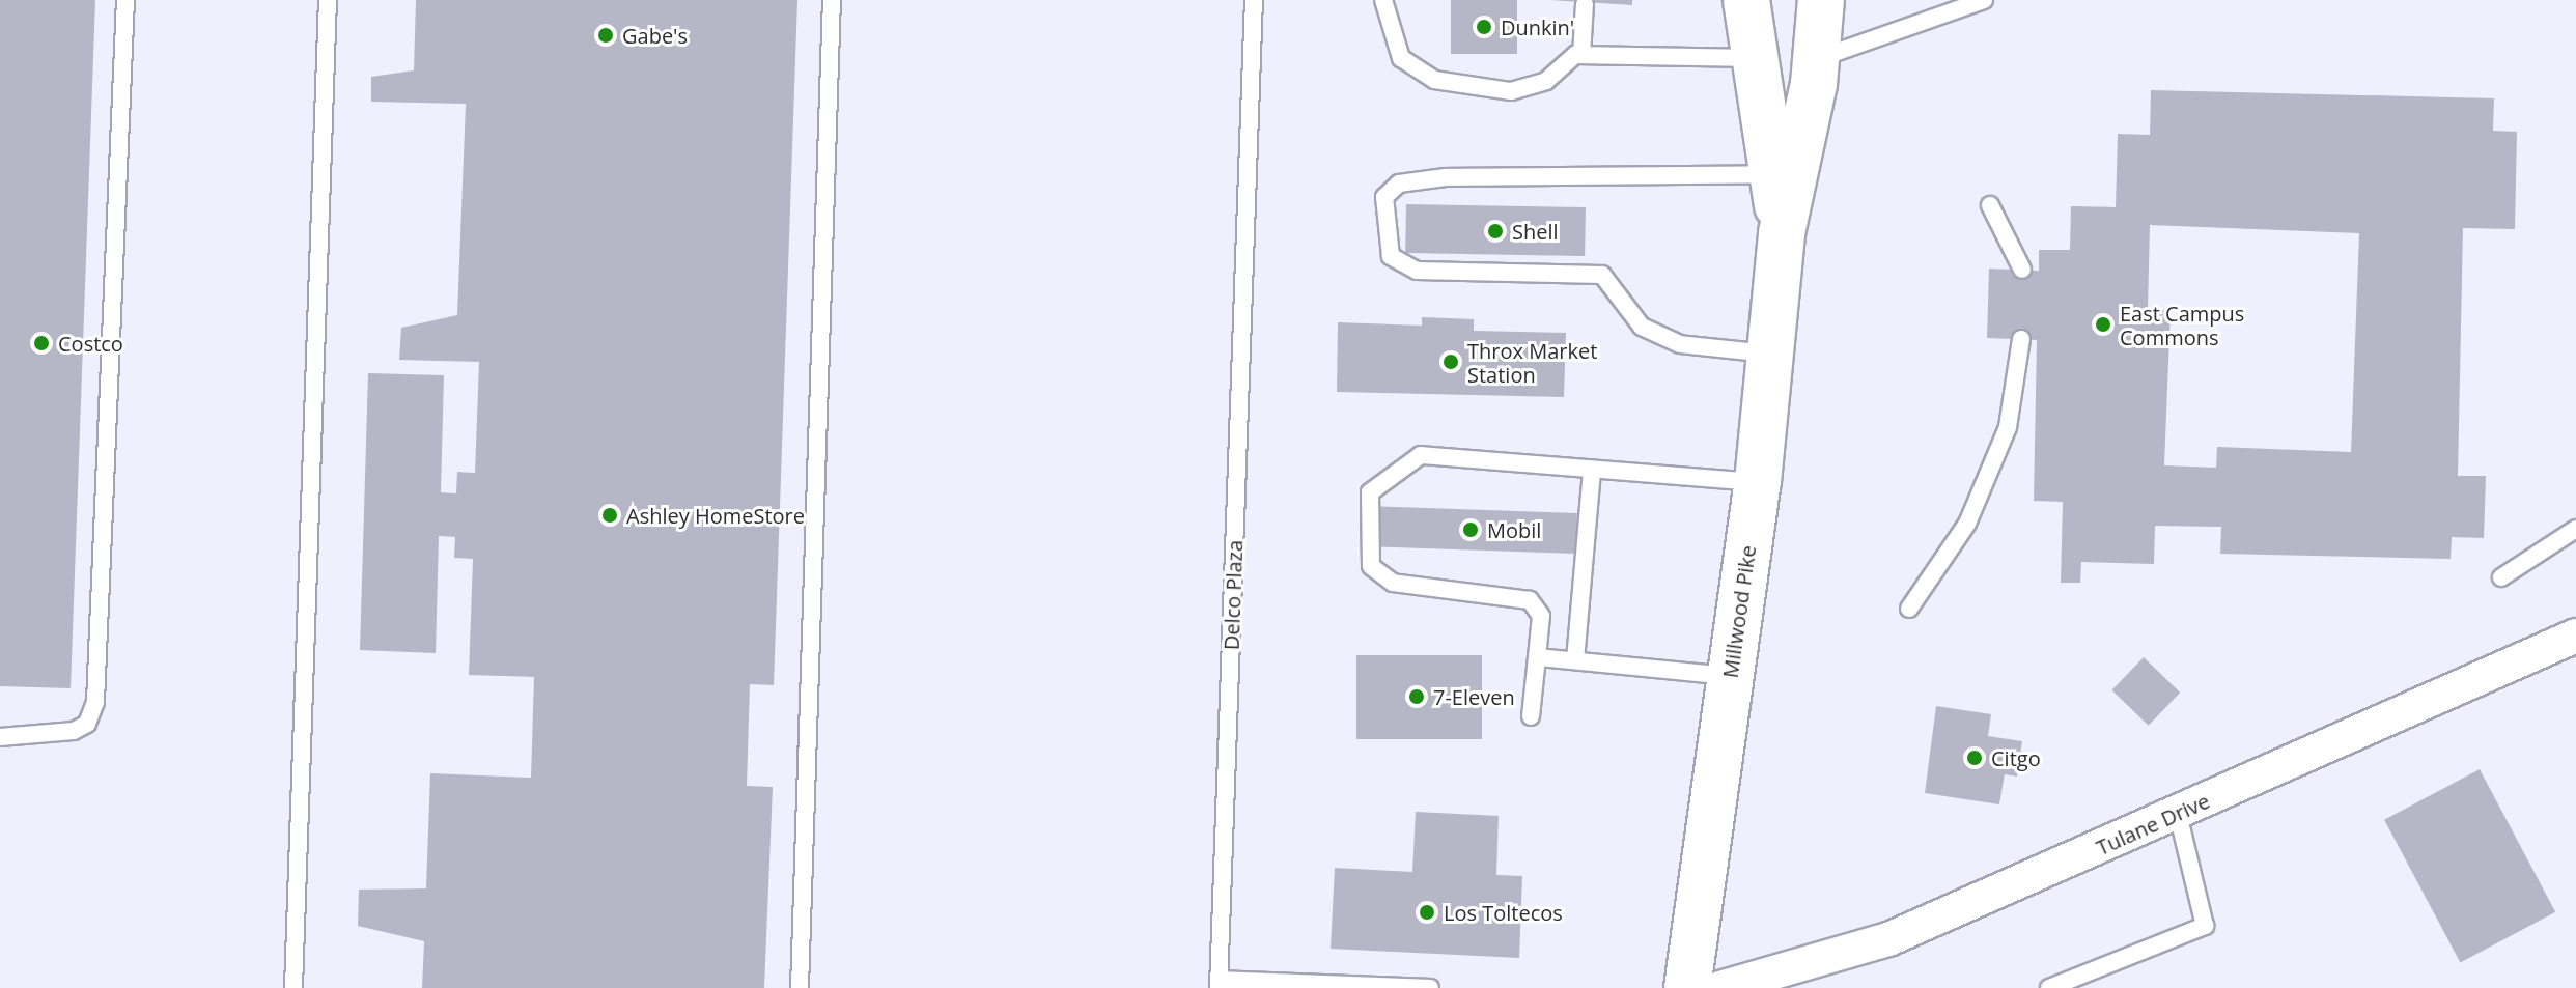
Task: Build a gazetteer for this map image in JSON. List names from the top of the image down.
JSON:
{
  "streets": {
    "highway": ["Millwood Pike"],
    "street": ["Tulane Drive"],
    "lane": ["Delco Plaza"]
  },
  "places": [
    "Dunkin'",
    "Gabe's",
    "Shell",
    "East Campus Commons",
    "Costco",
    "Throx Market Station",
    "Ashley HomeStore",
    "Mobil",
    "7-Eleven",
    "Citgo",
    "Los Toltecos"
  ]
}
